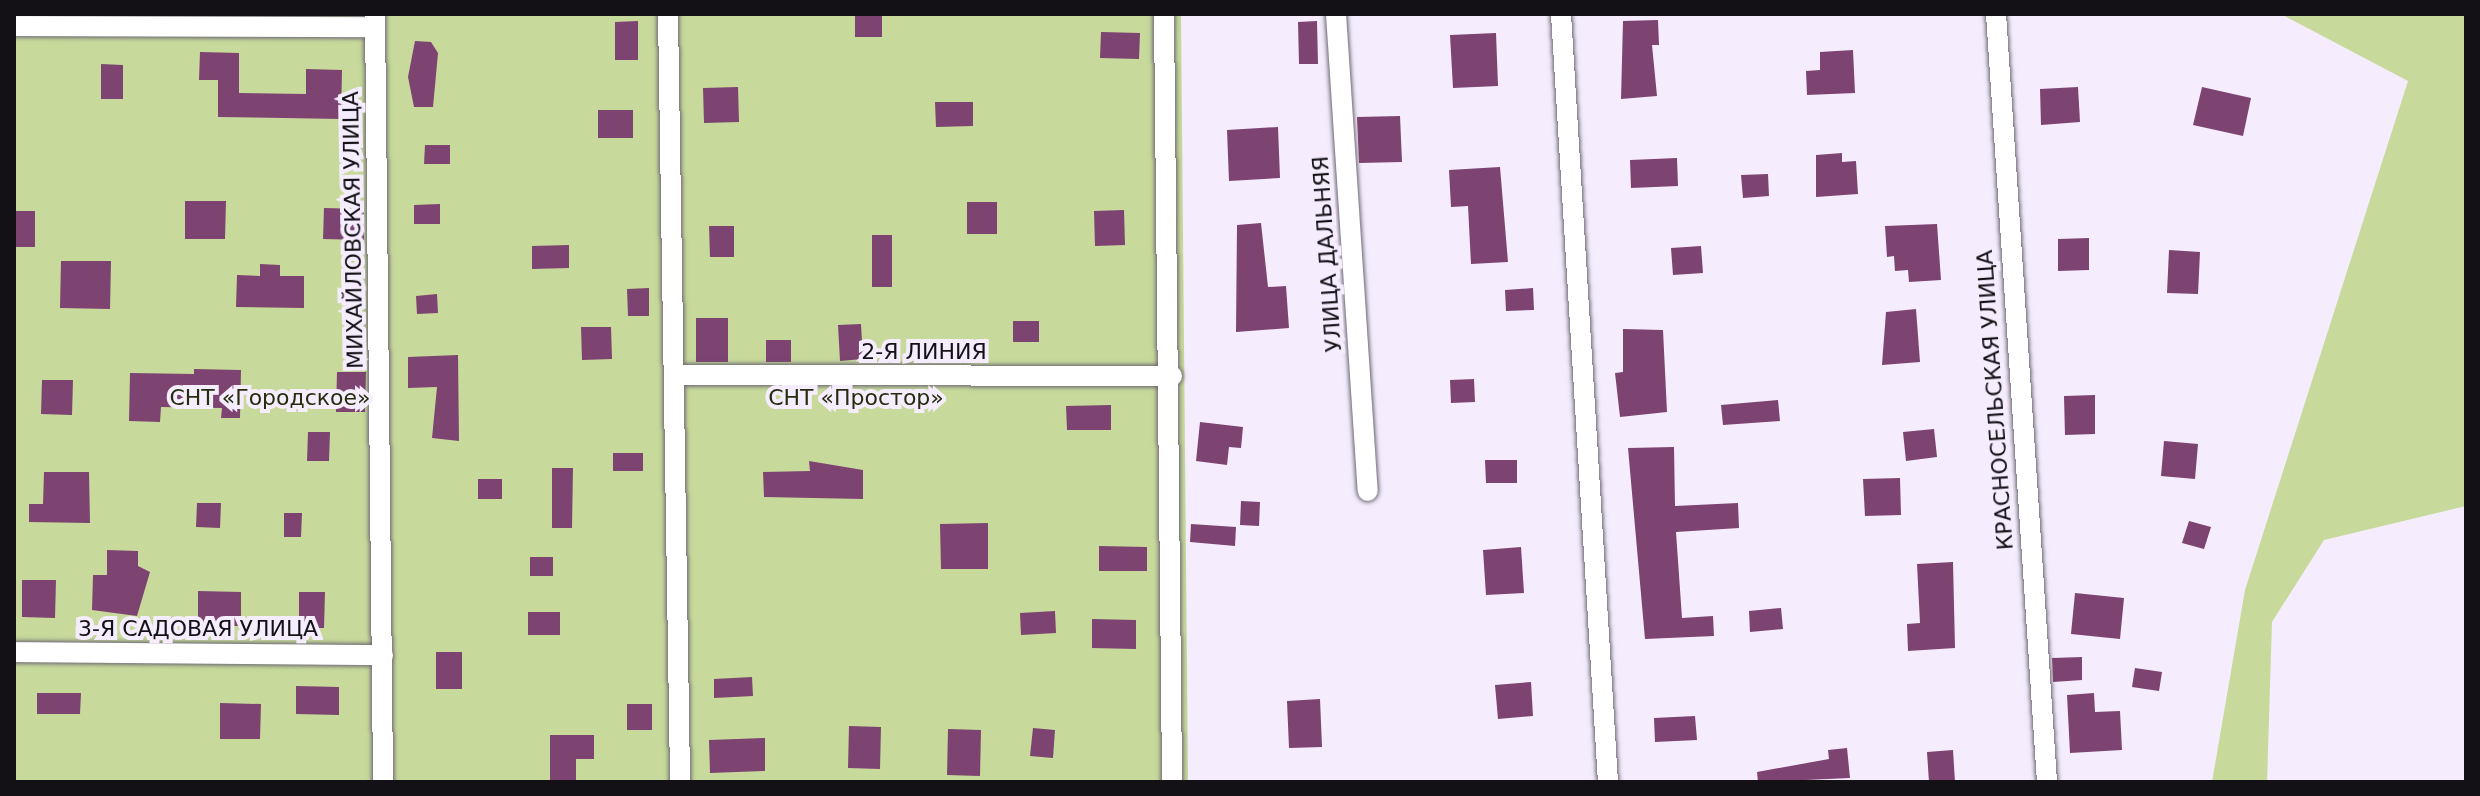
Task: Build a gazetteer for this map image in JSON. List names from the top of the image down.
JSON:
{
  "streets": {
    "street": [
      "МИХАЙЛОВСКАЯ УЛИЦА",
      "УЛИЦА ДАЛЬНЯЯ",
      "2-Я ЛИНИЯ",
      "КРАСНОСЕЛЬСКАЯ УЛИЦА",
      "3-Я САДОВАЯ УЛИЦА"
    ]
  },
  "crossings": [
    ["МИХАЙЛОВСКАЯ УЛИЦА", "3-Я САДОВАЯ УЛИЦА"]
  ],
  "parks": ["СНТ «Городское»", "СНТ «Простор»"]
}
